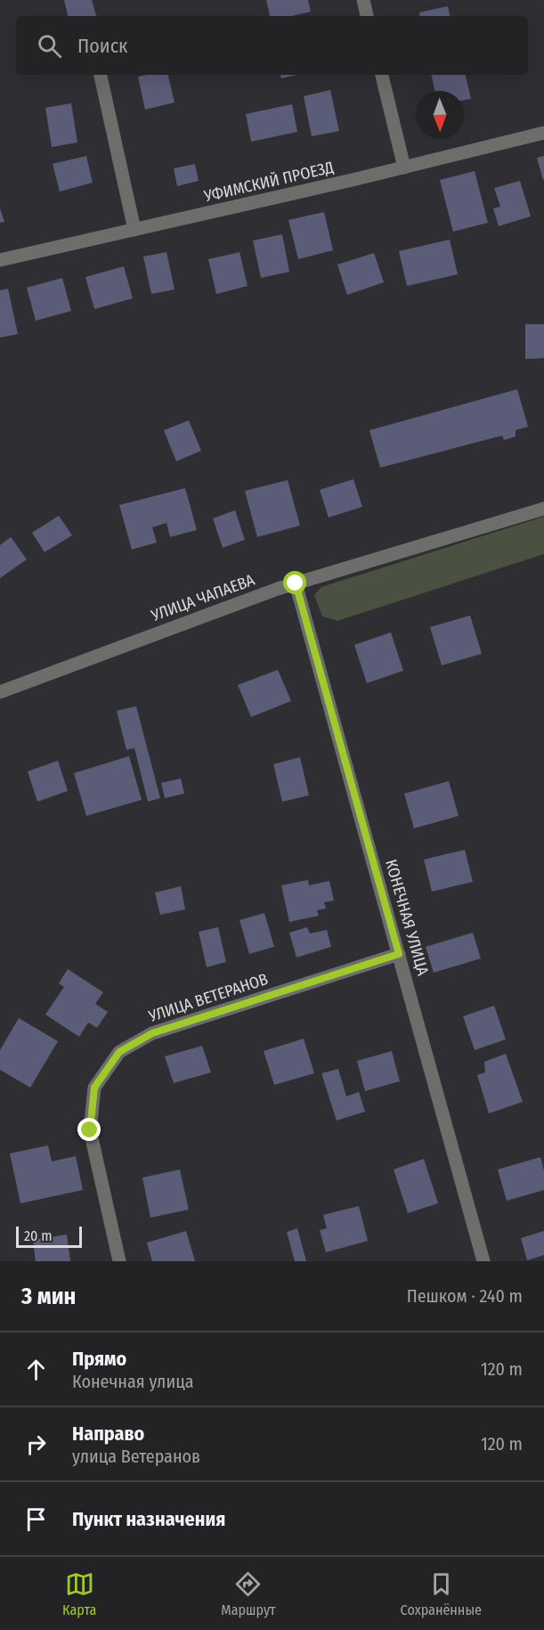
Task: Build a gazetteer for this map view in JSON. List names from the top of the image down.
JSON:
{
  "streets": {
    "street": [
      "УФИМСКИЙ ПРОЕЗД",
      "УЛИЦА ЧАПАЕВА",
      "КОНЕЧНАЯ УЛИЦА",
      "УЛИЦА ВЕТЕРАНОВ"
    ]
  },
  "crossings": [
    ["УЛИЦА ЧАПАЕВА", "КОНЕЧНАЯ УЛИЦА"],
    ["КОНЕЧНАЯ УЛИЦА", "УЛИЦА ВЕТЕРАНОВ"]
  ],
  "scale_bar": "20 m",
  "north": "bottom",
  "page": {
    "search": "Поиск",
    "scale": "20 m",
    "heading": ["3 мин", "Пешком · 240 m"],
    "list": [
      ["Прямо", "Конечная улица", "120 m"],
      ["Направо", "улица Ветеранов", "120 m"],
      "Пункт назначения"
    ],
    "nav": ["Карта", "Маршрут", "Сохранённые"]
  }
}
